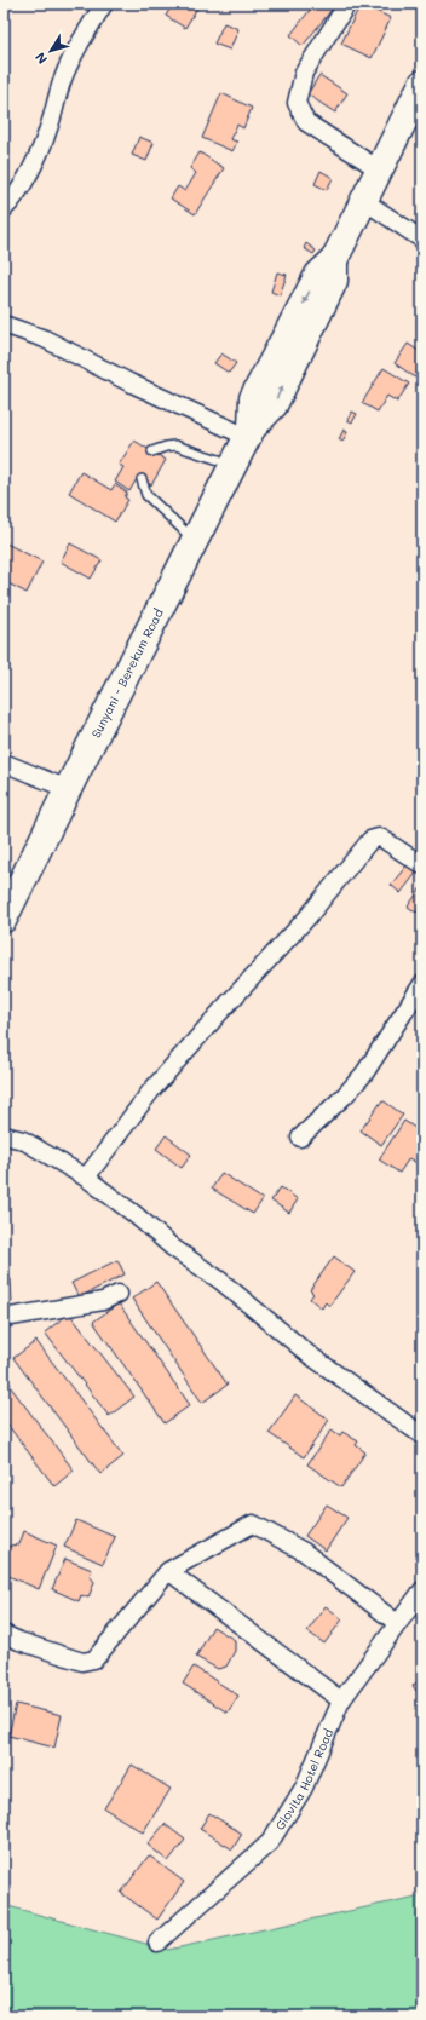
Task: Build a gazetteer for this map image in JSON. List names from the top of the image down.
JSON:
{
  "streets": {
    "main road": ["Sunyani - Berekum Road"],
    "street": ["Glovita Hotel Road"]
  },
  "north": "bottom left"
}
